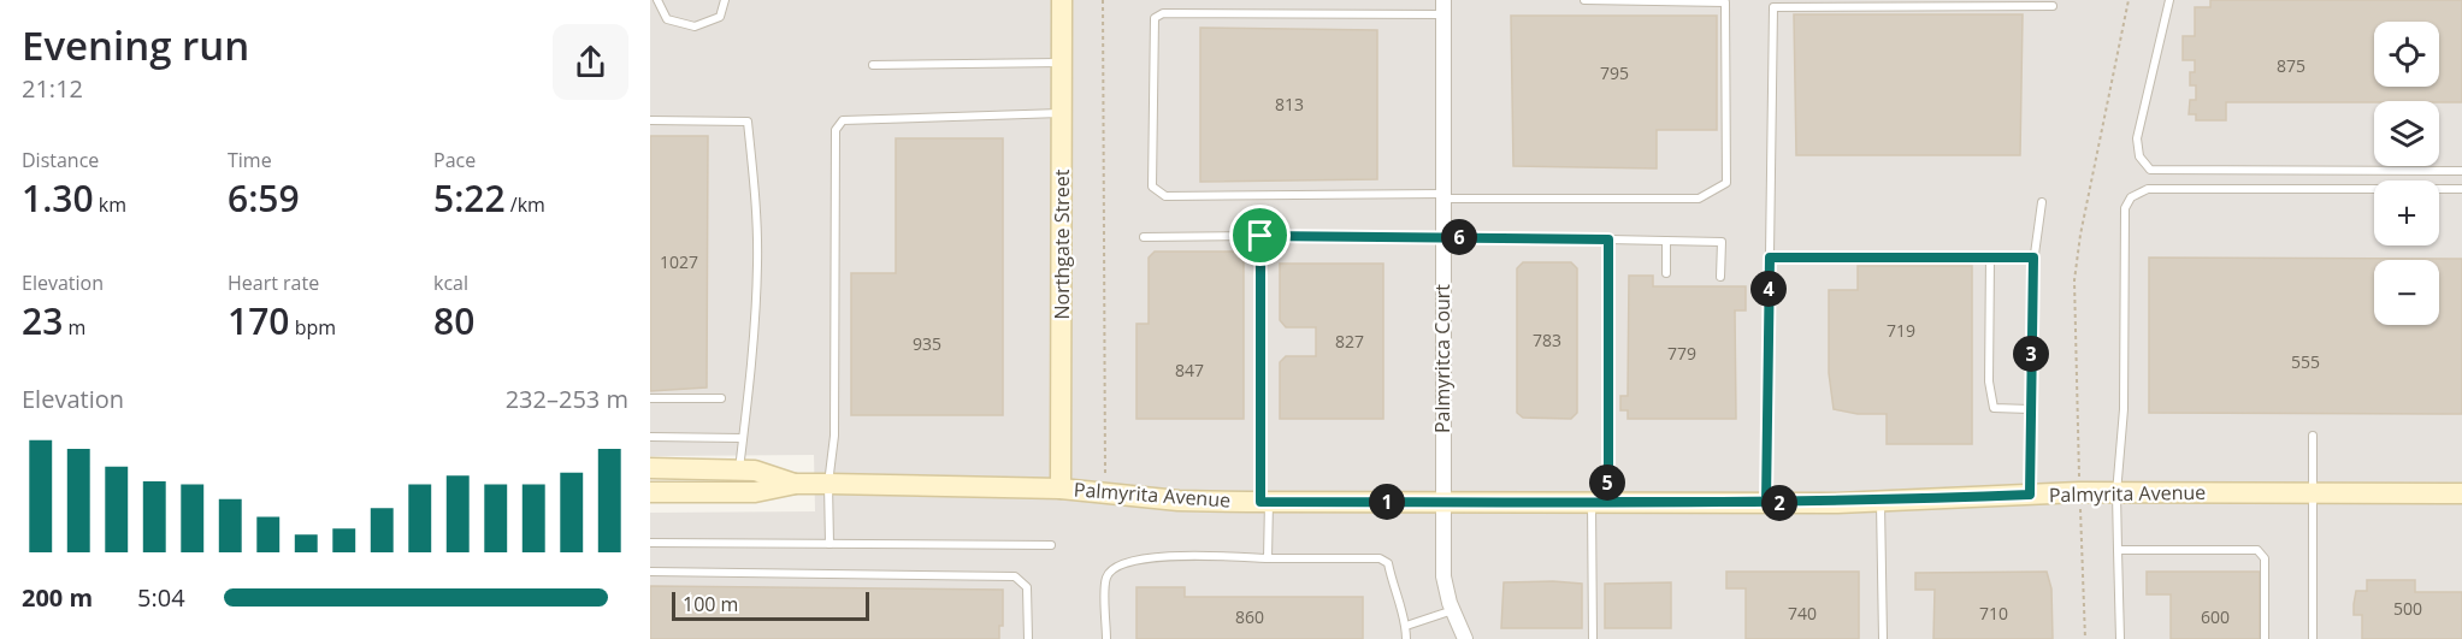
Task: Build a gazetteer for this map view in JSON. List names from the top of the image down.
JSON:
{
  "streets": {
    "street": ["Northgate Street", "Palmyritca Court", "Palmyrita Avenue"]
  },
  "crossings": [
    ["Northgate Street", "Palmyrita Avenue"],
    ["Palmyritca Court", "Palmyrita Avenue"]
  ],
  "house_numbers": [
    "875",
    "795",
    "813",
    "1027",
    "719",
    "783",
    "827",
    "935",
    "779",
    "555",
    "847",
    "500",
    "740",
    "710",
    "860",
    "600"
  ],
  "scale_bar": "100 m",
  "page": {
    "heading": ["Evening run", "21:12"],
    "map_buttons": ["+", "−"],
    "stats": [
      ["Distance", "1.30 km"],
      ["Time", "6:59"],
      ["Pace", "5:22 /km"],
      ["Elevation", "23 m"],
      ["Heart rate", "170 bpm"],
      ["kcal", "80"]
    ],
    "pins": [
      "6",
      "4",
      "3",
      "5",
      "1",
      "2"
    ],
    "chart": ["Elevation", "232–253 m"],
    "list": [
      {
        "name": "200 m",
        "note": "5:04"
      }
    ],
    "scale": "100 m"
  }
}
